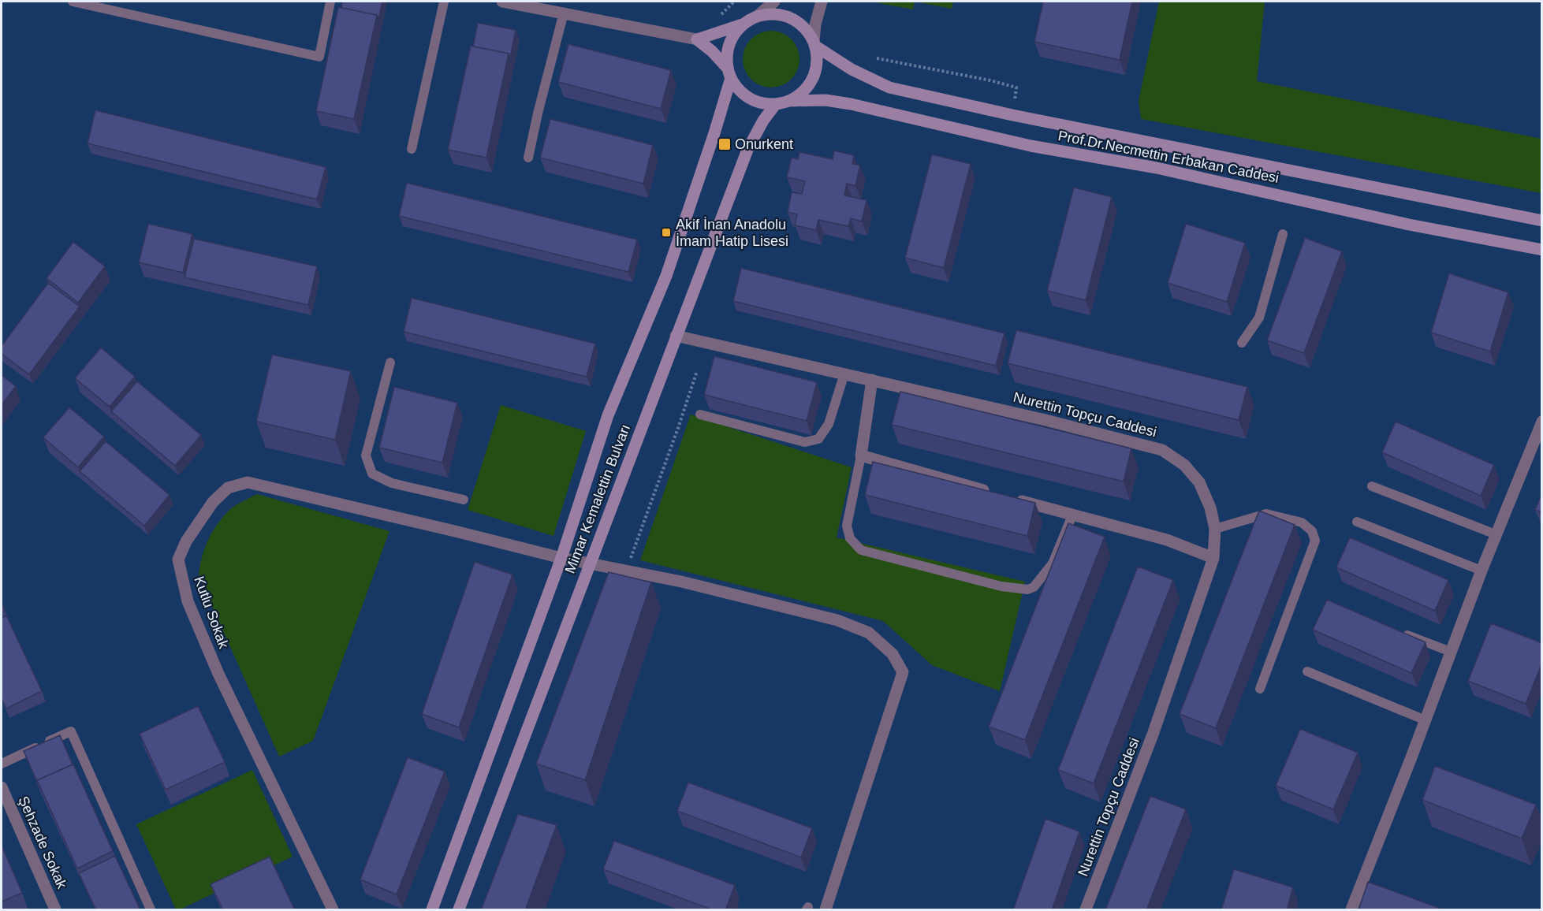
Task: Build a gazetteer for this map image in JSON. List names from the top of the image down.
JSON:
{
  "streets": {
    "main road": ["Prof.Dr.Necmettin Erbakan Caddesi", "Mimar Kemalettin Bulvarı"],
    "street": ["Nurettin Topçu Caddesi", "Kutlu Sokak", "Şehzade Sokak"]
  },
  "crossings": [
    ["Prof.Dr.Necmettin Erbakan Caddesi", "Mimar Kemalettin Bulvarı"],
    ["Nurettin Topçu Caddesi", "Mimar Kemalettin Bulvarı"],
    ["Mimar Kemalettin Bulvarı", "Kutlu Sokak"]
  ],
  "places": {
    "transit": ["Onurkent", "Akif İnan Anadolu İmam Hatip Lisesi"]
  }
}
